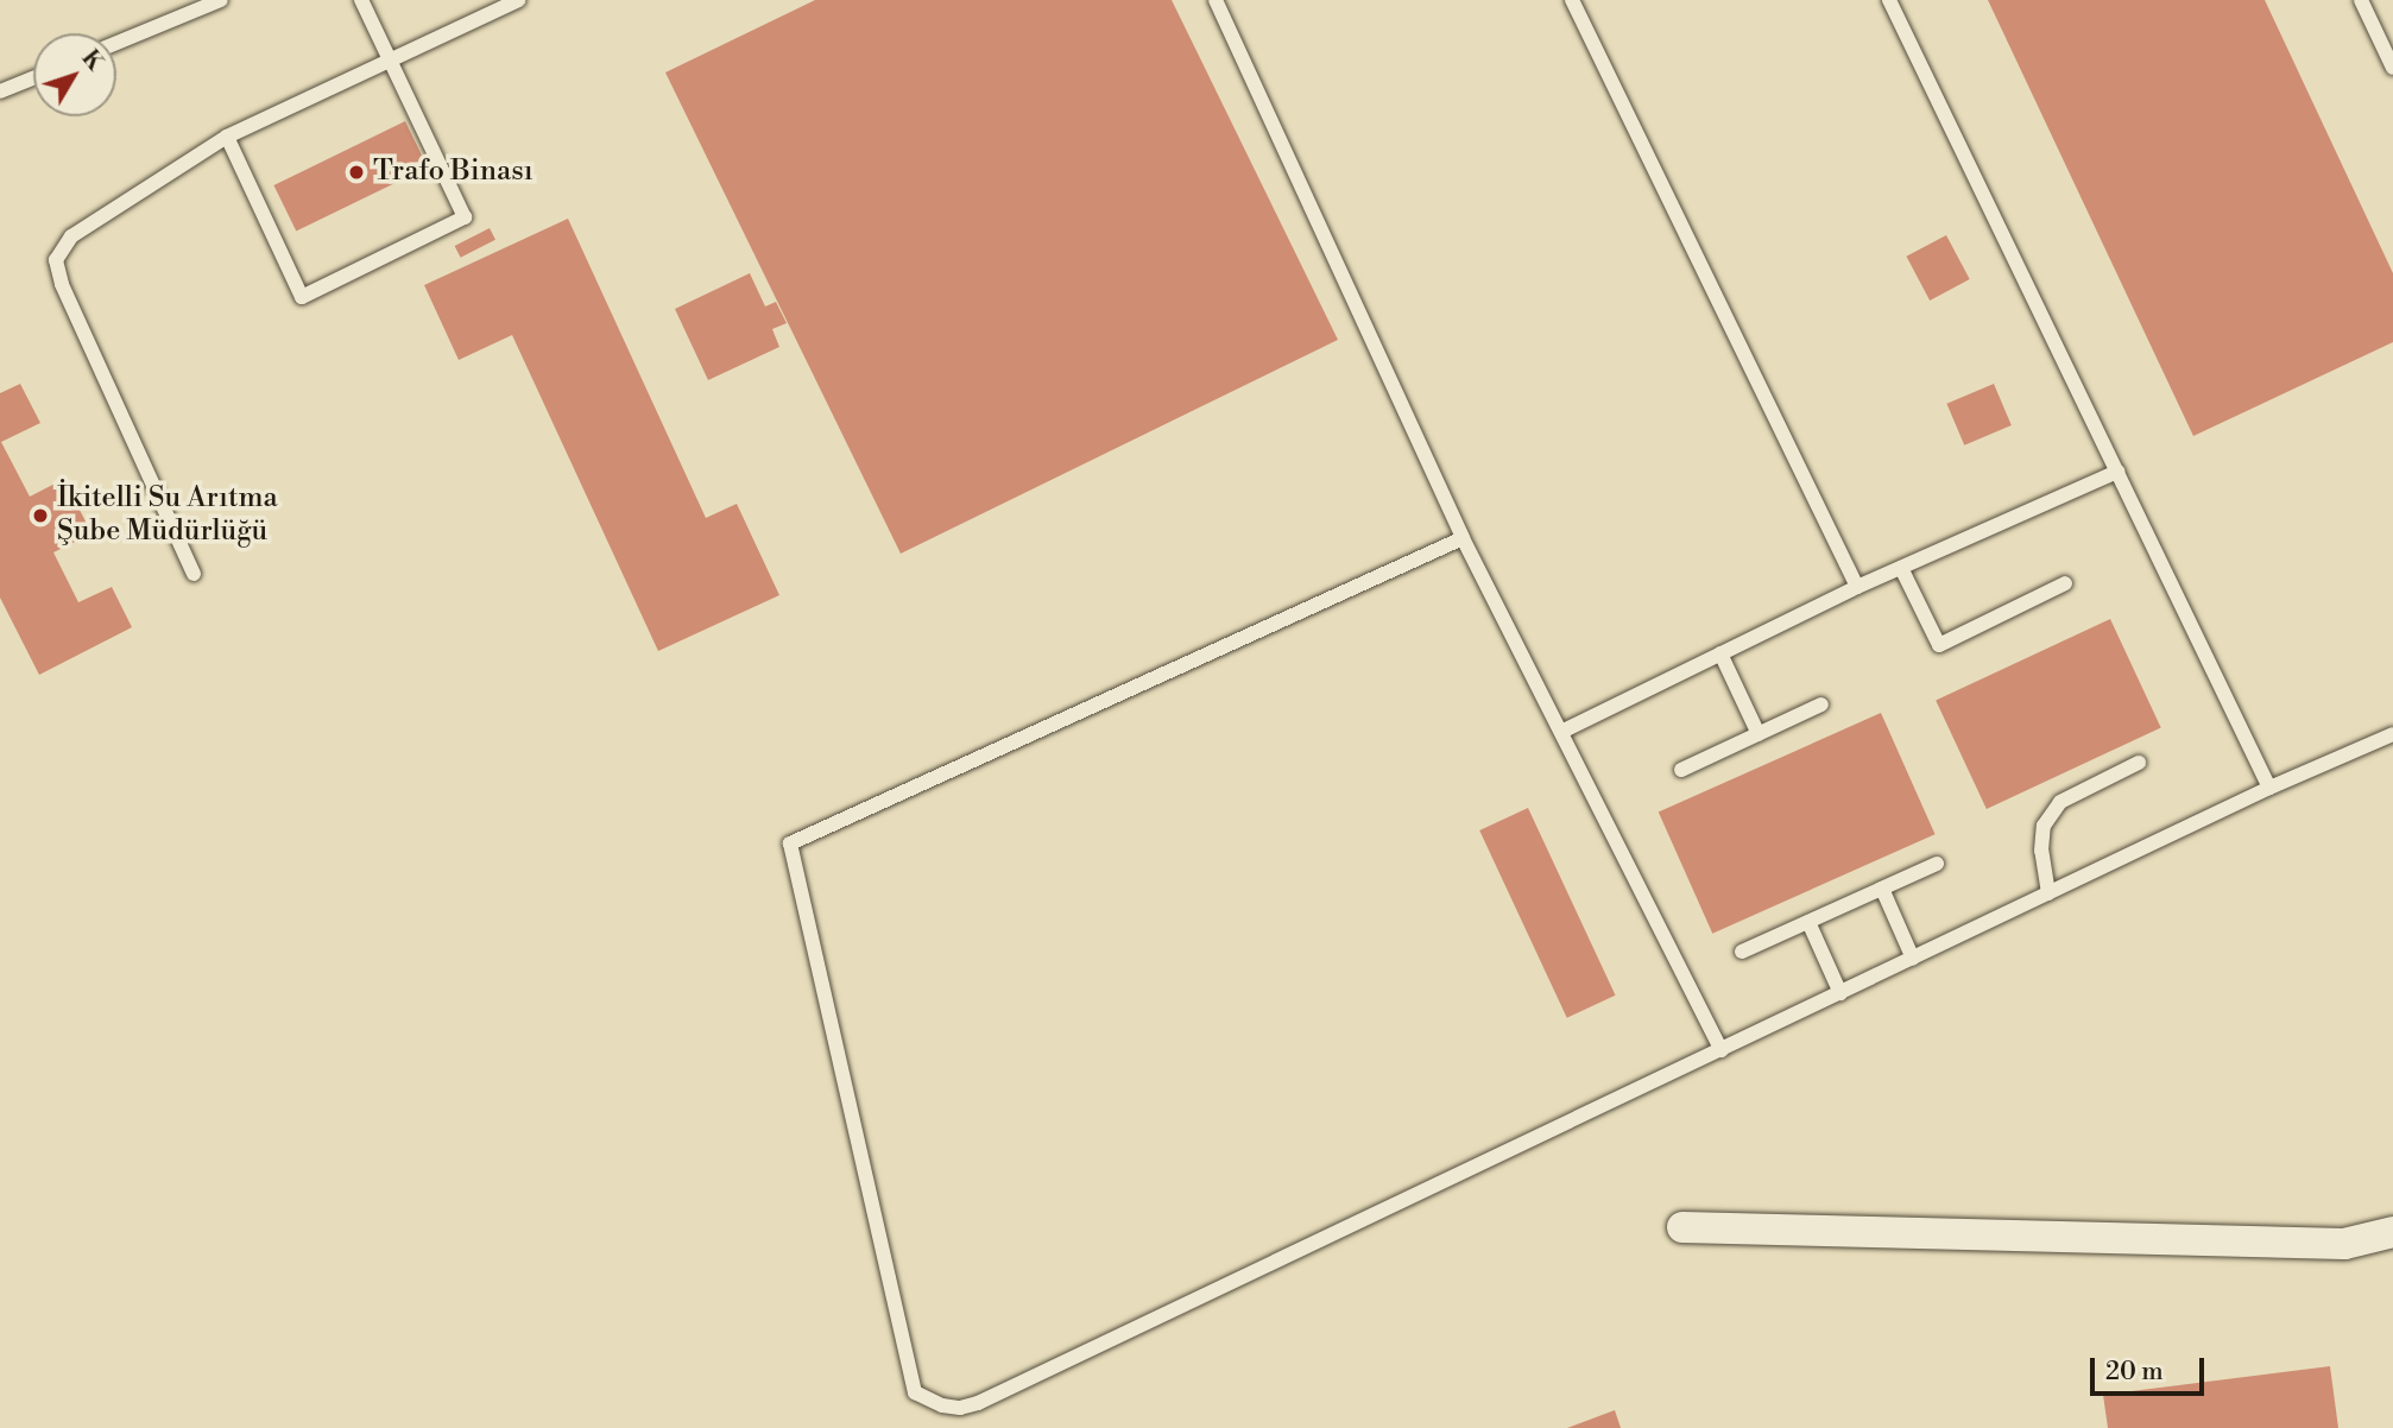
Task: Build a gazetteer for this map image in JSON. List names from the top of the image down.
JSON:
{
  "places": ["Trafo Binası", "İkitelli Su Arıtma Şube Müdürlüğü"],
  "scale_bar": "20 m",
  "north": "top right"
}
